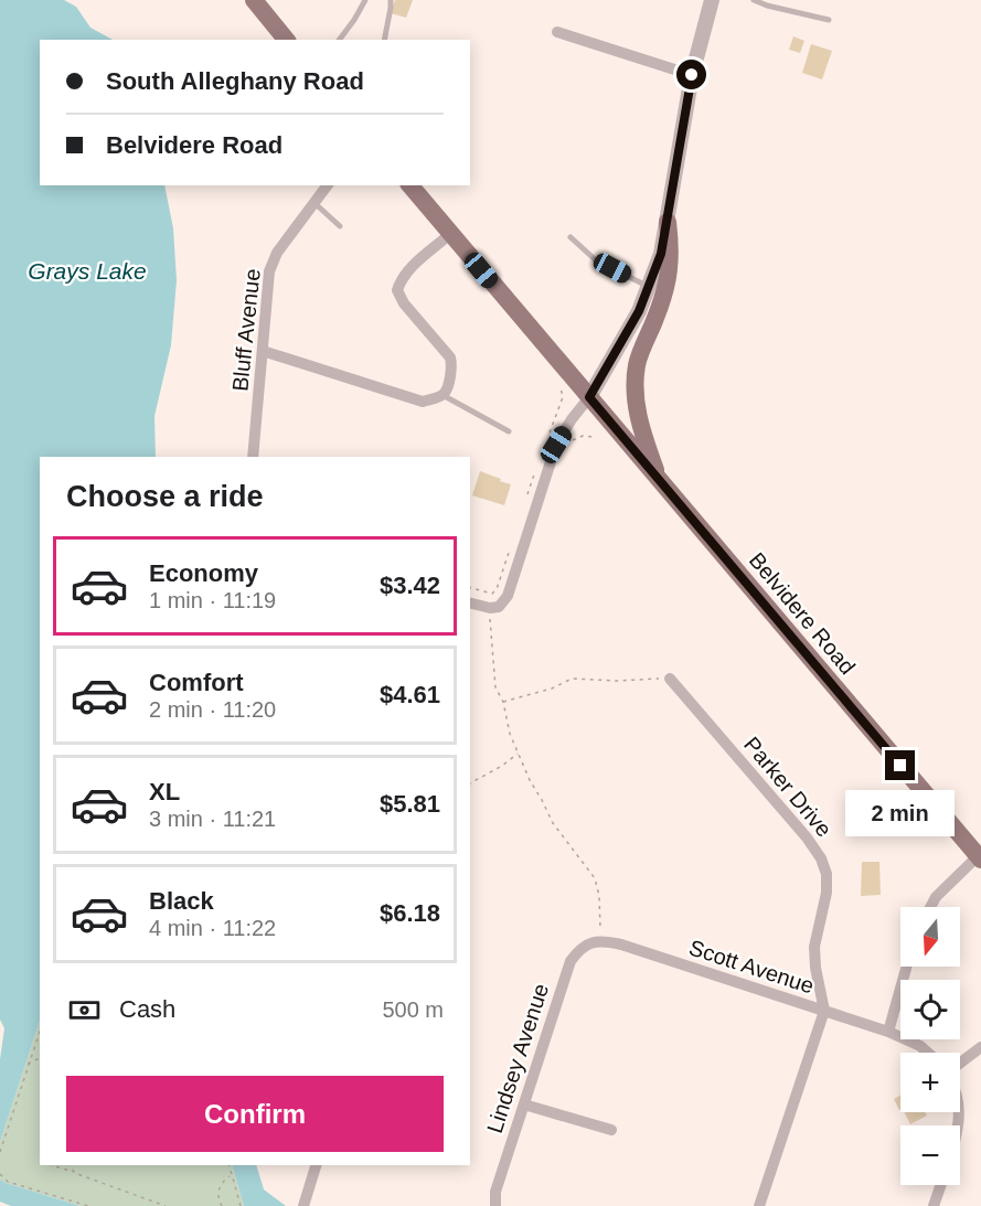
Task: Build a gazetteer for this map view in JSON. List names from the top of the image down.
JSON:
{
  "streets": {
    "main road": ["Belvidere Road"],
    "street": [
      "Bluff Avenue",
      "Parker Drive",
      "Scott Avenue",
      "Lindsey Avenue"
    ]
  },
  "crossings": [
    ["Parker Drive", "Scott Avenue"],
    ["Scott Avenue", "Lindsey Avenue"]
  ],
  "water": ["Grays Lake"],
  "north": "bottom",
  "page": {
    "banner": ["South Alleghany Road", "Belvidere Road"],
    "heading": "Choose a ride",
    "list": [
      {
        "name": "Economy",
        "note": "1 min · 11:19",
        "value": "$3.42"
      },
      {
        "name": "Comfort",
        "note": "2 min · 11:20",
        "value": "$4.61"
      },
      {
        "name": "XL",
        "note": "3 min · 11:21",
        "value": "$5.81"
      },
      {
        "name": "Black",
        "note": "4 min · 11:22",
        "value": "$6.18"
      }
    ],
    "bubble": "2 min",
    "map_buttons": ["+", "−"],
    "pay": ["Cash", "500 m"],
    "buttons": "Confirm"
  }
}
